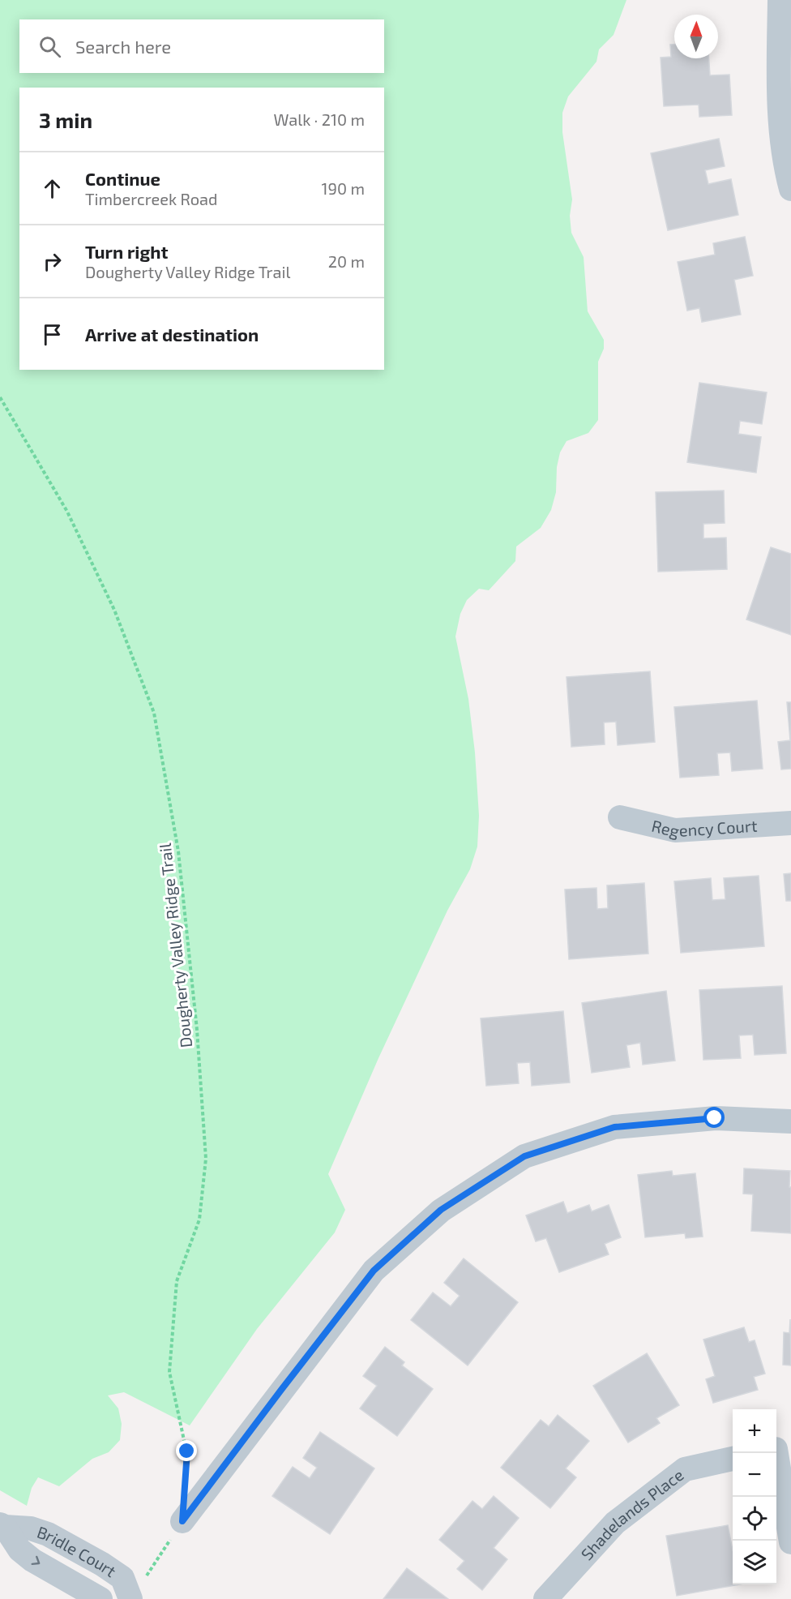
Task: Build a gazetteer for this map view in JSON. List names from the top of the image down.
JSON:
{
  "streets": {
    "street": ["Regency Court", "Shadelands Place", "Bridle Court"],
    "path": ["Dougherty Valley Ridge Trail"]
  },
  "north": "top",
  "page": {
    "search": "Search here",
    "heading": ["3 min", "Walk · 210 m"],
    "list": [
      ["Continue", "Timbercreek Road", "190 m"],
      ["Turn right", "Dougherty Valley Ridge Trail", "20 m"],
      "Arrive at destination"
    ],
    "map_buttons": ["+", "−"]
  }
}
